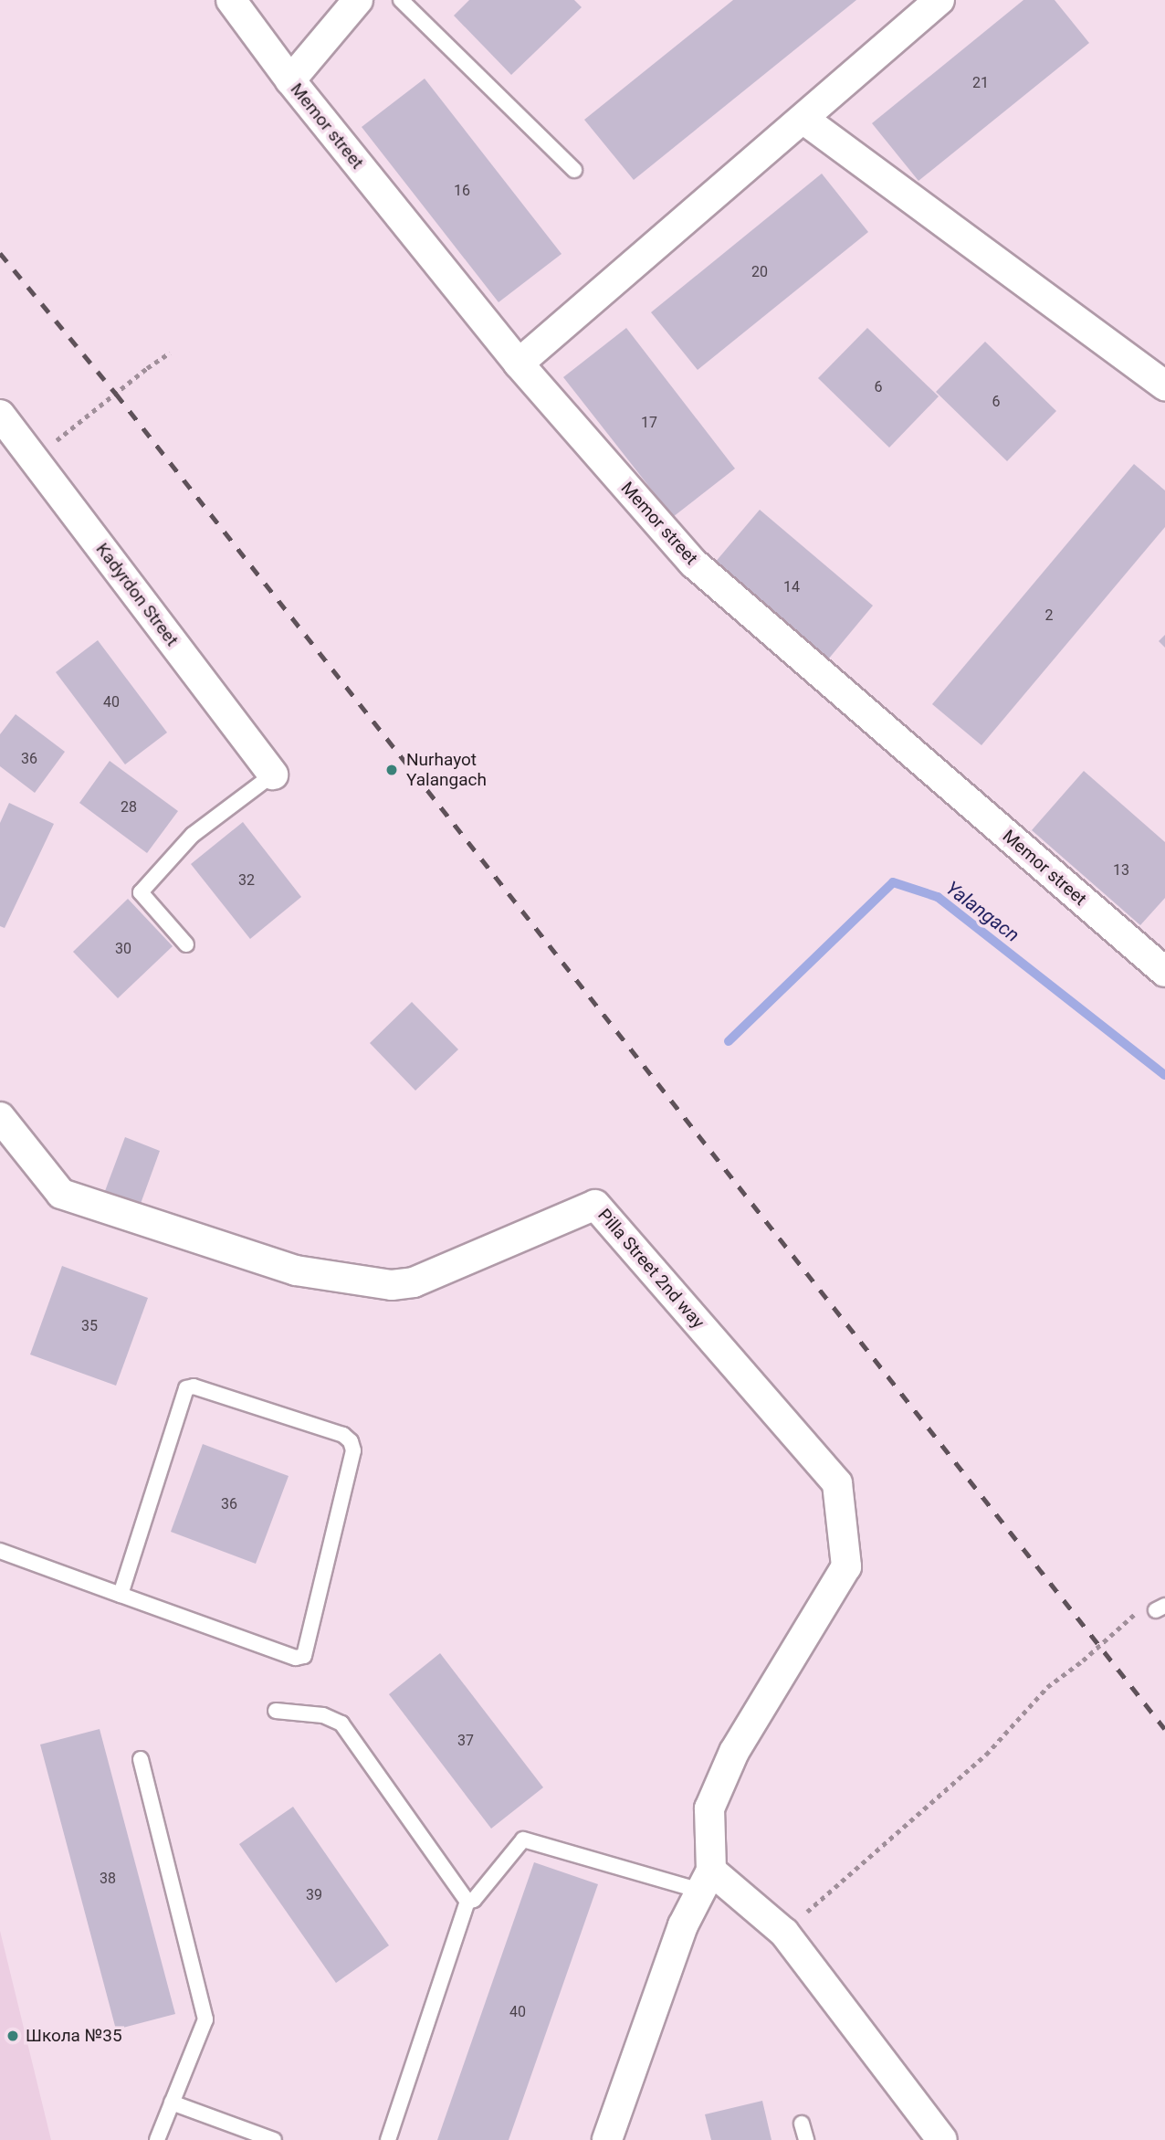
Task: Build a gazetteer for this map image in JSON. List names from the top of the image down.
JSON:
{
  "streets": {
    "street": ["Memor street", "Kadyrdon Street", "Pilla Street 2nd way"]
  },
  "water": ["Yalangacn"],
  "places": ["Nurhayot Yalangach", "Школа №35"],
  "house_numbers": [
    "21",
    "16",
    "20",
    "6",
    "6",
    "17",
    "14",
    "2",
    "40",
    "36",
    "28",
    "13",
    "32",
    "30",
    "35",
    "36",
    "37",
    "38",
    "39",
    "40"
  ]
}
